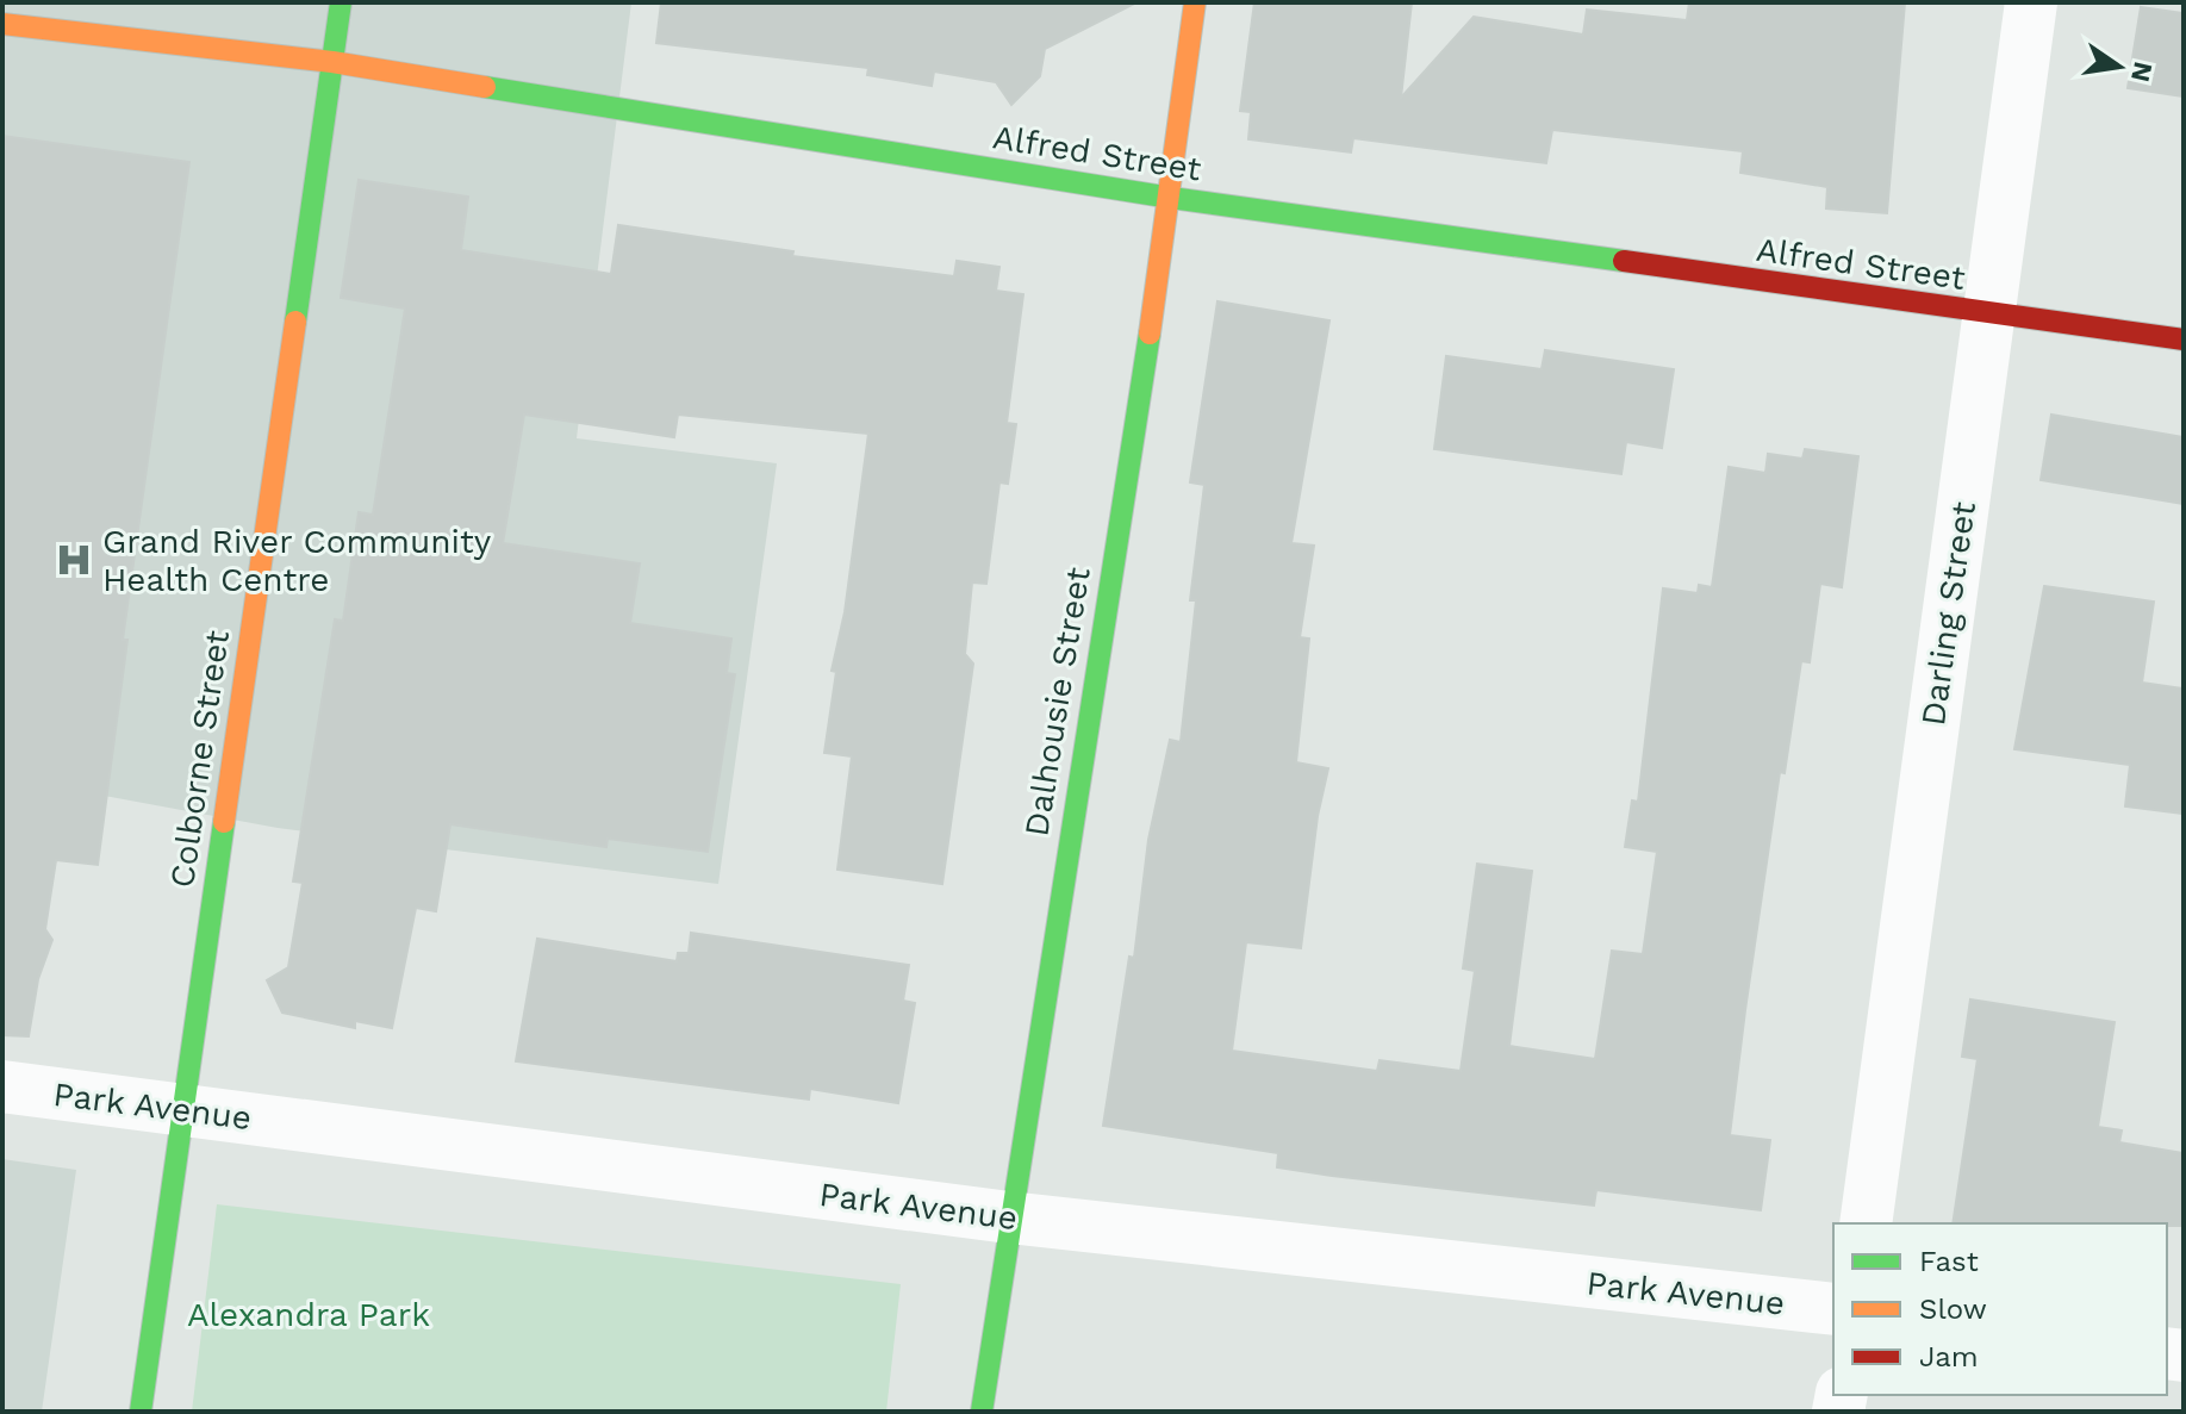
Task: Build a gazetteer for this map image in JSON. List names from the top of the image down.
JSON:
{
  "streets": {
    "main road": ["Alfred Street", "Dalhousie Street", "Colborne Street"],
    "street": ["Darling Street", "Park Avenue"]
  },
  "crossings": [
    ["Alfred Street", "Darling Street"],
    ["Alfred Street", "Dalhousie Street"],
    ["Alfred Street", "Colborne Street"],
    ["Dalhousie Street", "Park Avenue"],
    ["Colborne Street", "Park Avenue"]
  ],
  "parks": ["Alexandra Park"],
  "places": {
    "hospital": ["Grand River Community Health Centre"]
  },
  "legend": ["Fast", "Slow", "Jam"],
  "north": "right"
}
